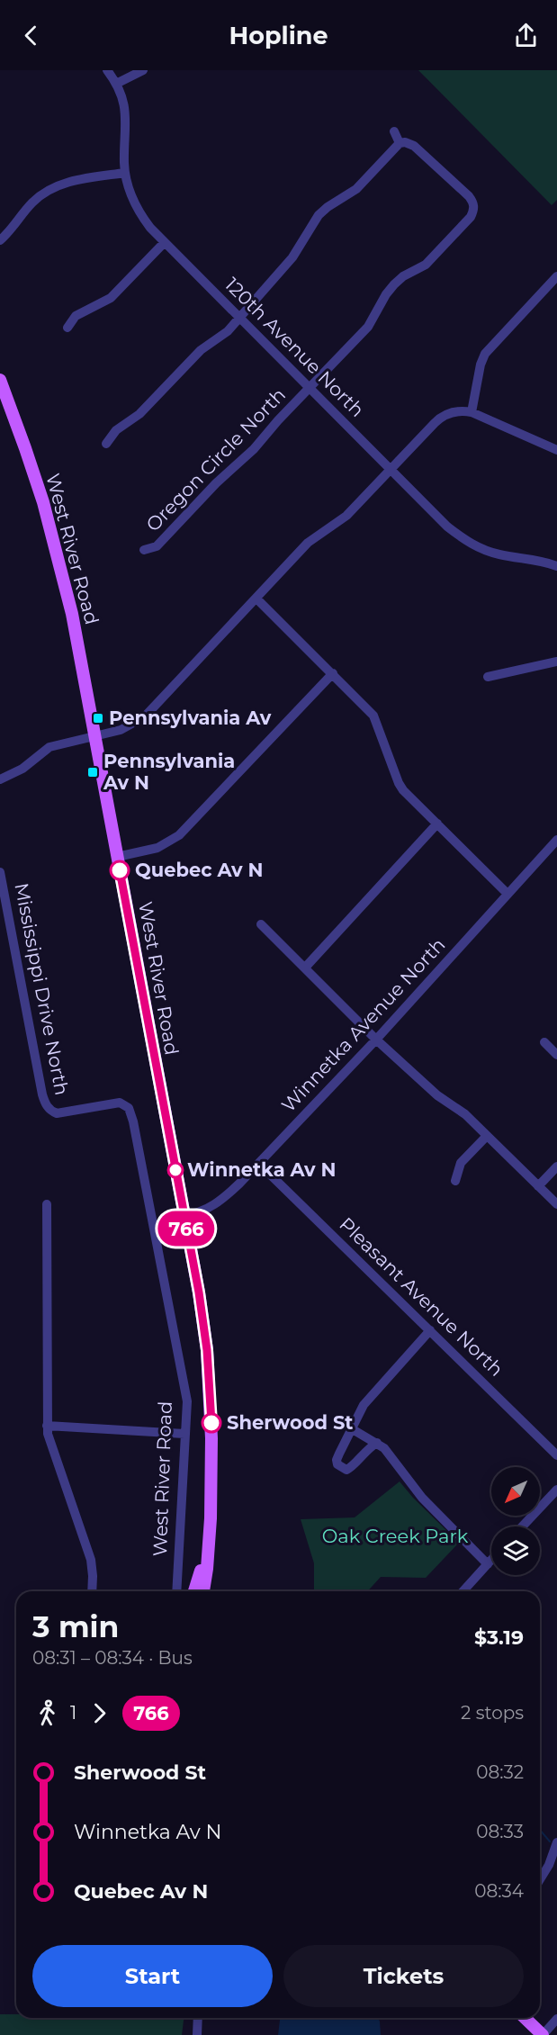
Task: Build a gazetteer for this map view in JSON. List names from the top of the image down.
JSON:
{
  "streets": {
    "main road": ["West River Road"],
    "street": [
      "120th Avenue North",
      "Oregon Circle North",
      "Mississippi Drive North",
      "Winnetka Avenue North",
      "Pleasant Avenue North"
    ]
  },
  "crossings": [
    ["120th Avenue North", "Oregon Circle North"],
    ["West River Road", "Mississippi Drive North"],
    ["West River Road", "Winnetka Avenue North"],
    ["Winnetka Avenue North", "Pleasant Avenue North"]
  ],
  "parks": ["Oak Creek Park"],
  "places": {
    "transit": ["Pennsylvania Av", "Pennsylvania Av N"],
    "other": ["Quebec Av N", "Winnetka Av N", "Sherwood St"]
  },
  "lines": ["bus line 766"],
  "north": "bottom left",
  "page": {
    "header": "Hopline",
    "on_map": "766",
    "heading": ["3 min", "08:31 – 08:34 · Bus", "$3.19"],
    "legs": ["1", "766", "2 stops"],
    "list": [
      {
        "name": "Sherwood St",
        "value": "08:32"
      },
      {
        "name": "Winnetka Av N",
        "value": "08:33"
      },
      {
        "name": "Quebec Av N",
        "value": "08:34"
      }
    ],
    "buttons": ["Start", "Tickets"]
  }
}
